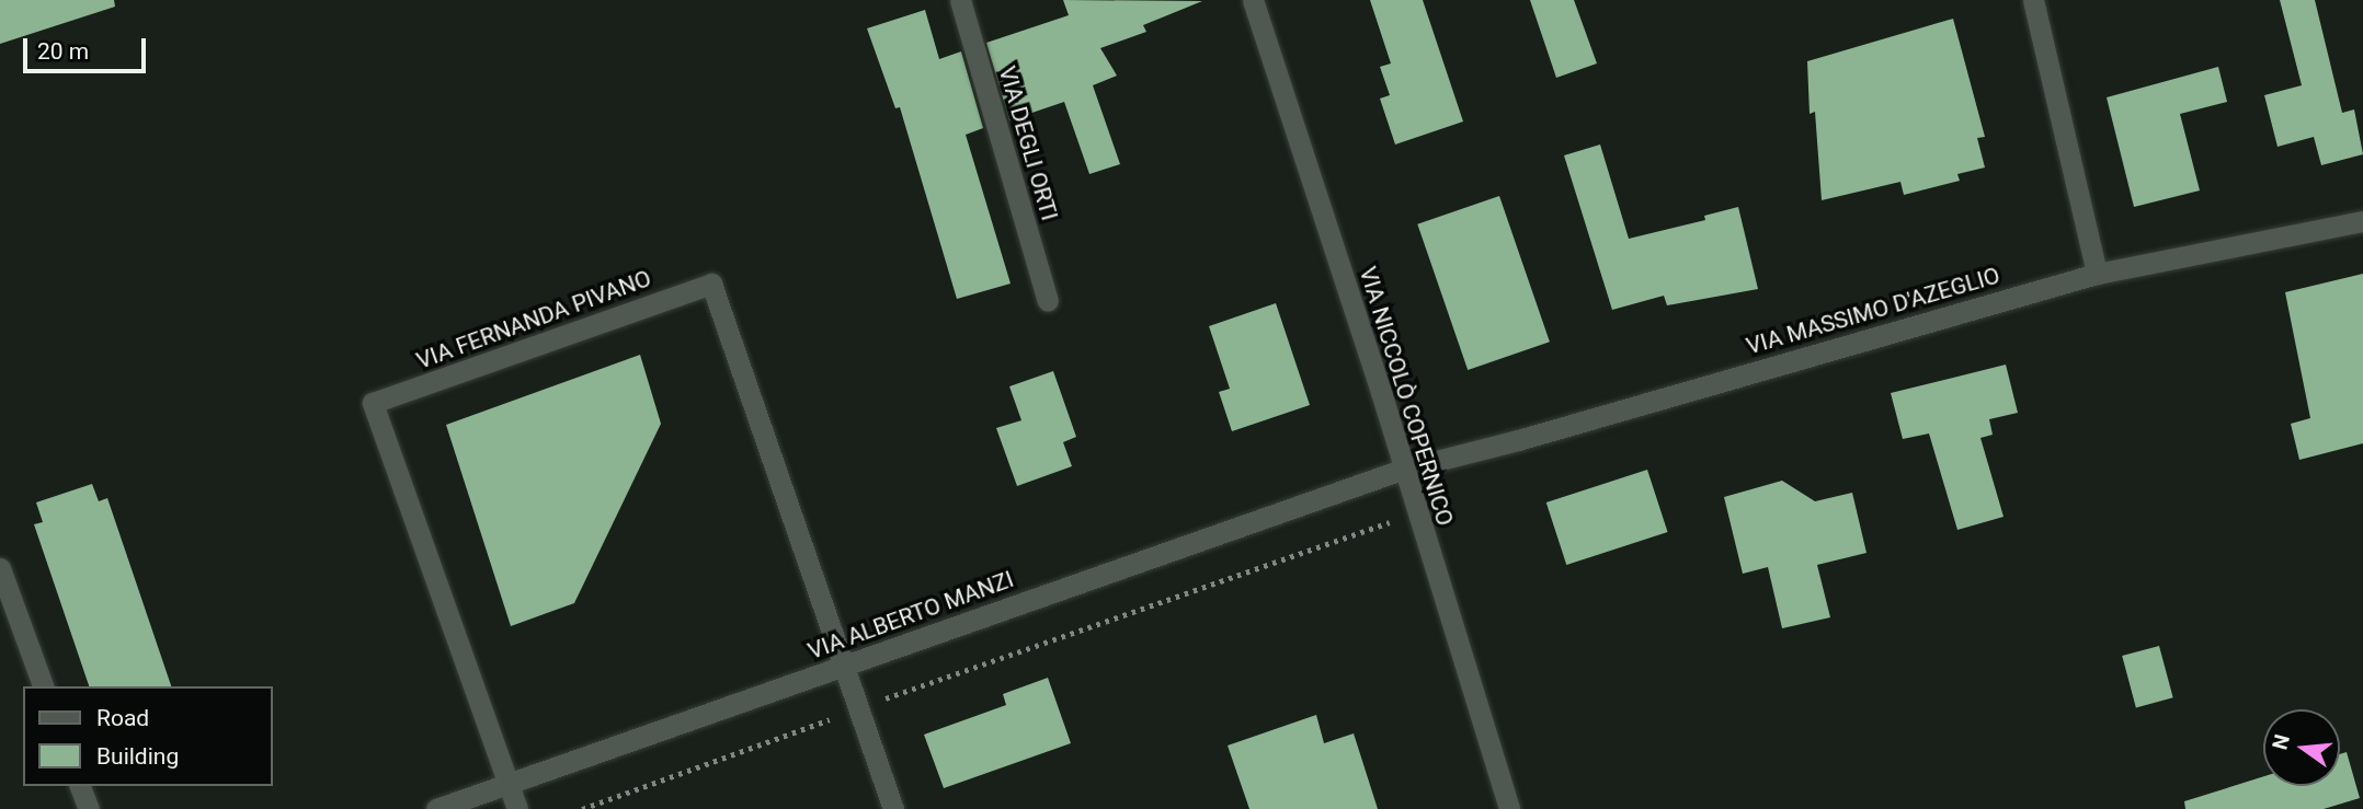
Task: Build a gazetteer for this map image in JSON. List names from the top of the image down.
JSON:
{
  "streets": {
    "street": [
      "VIA DEGLI ORTI",
      "VIA MASSIMO D'AZEGLIO",
      "VIA FERNANDA PIVANO",
      "VIA NICCOLÒ COPERNICO",
      "VIA ALBERTO MANZI"
    ]
  },
  "crossings": [
    ["VIA MASSIMO D'AZEGLIO", "VIA NICCOLÒ COPERNICO"],
    ["VIA MASSIMO D'AZEGLIO", "VIA ALBERTO MANZI"],
    ["VIA FERNANDA PIVANO", "VIA ALBERTO MANZI"],
    ["VIA NICCOLÒ COPERNICO", "VIA ALBERTO MANZI"]
  ],
  "legend": ["Road", "Building"],
  "scale_bar": "20 m",
  "north": "left"
}
